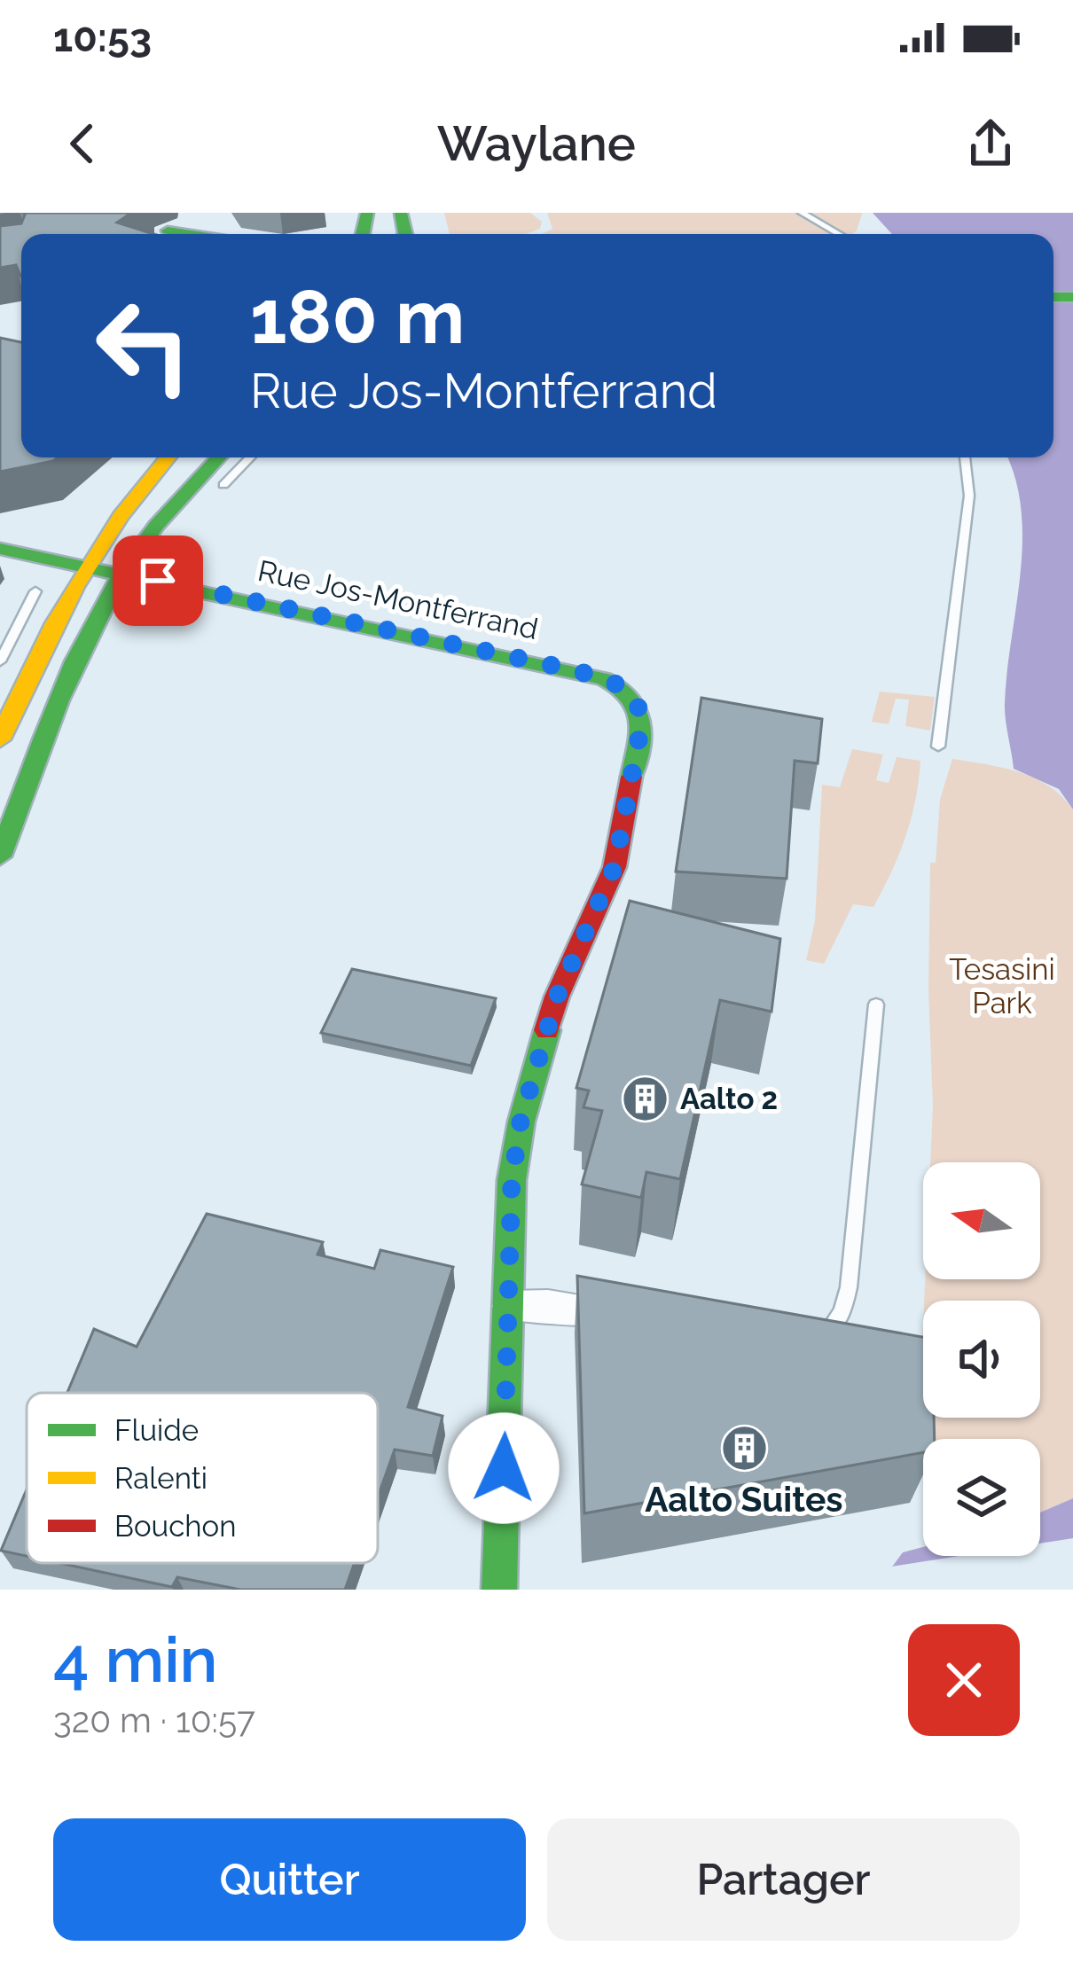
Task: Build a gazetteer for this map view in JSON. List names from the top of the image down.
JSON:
{
  "streets": {
    "main road": ["Rue Jos-Montferrand"]
  },
  "parks": ["Tesasini Park"],
  "places": {
    "building": ["Aalto 2", "Aalto Suites"]
  },
  "legend": ["Fluide", "Ralenti", "Bouchon"],
  "north": "left",
  "page": {
    "status": "10:53",
    "header": "Waylane",
    "turn": ["180 m", "Rue Jos-Montferrand"],
    "heading": ["4 min", "320 m · 10:57"],
    "buttons": ["Quitter", "Partager"]
  }
}
